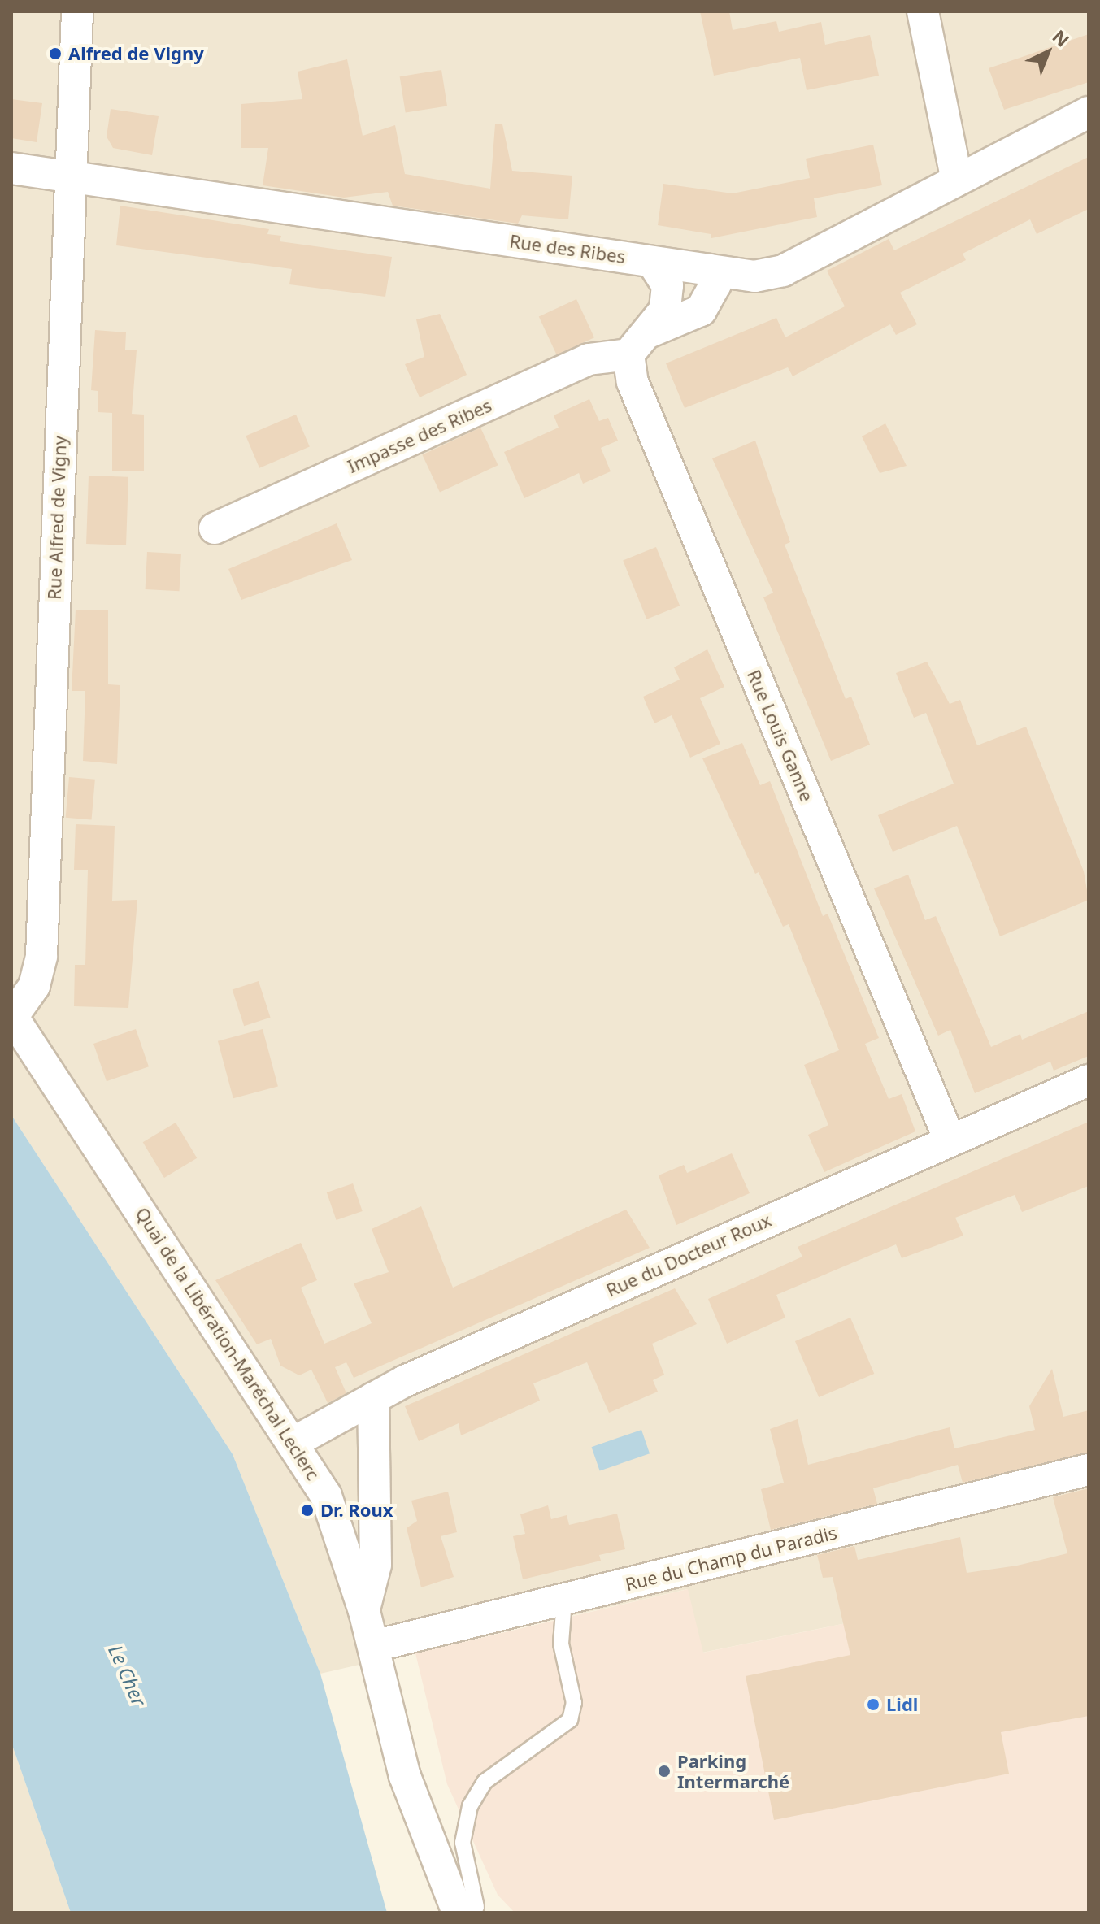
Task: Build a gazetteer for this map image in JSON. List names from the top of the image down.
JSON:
{
  "streets": {
    "street": [
      "Rue des Ribes",
      "Impasse des Ribes",
      "Rue Alfred de Vigny",
      "Rue Louis Ganne",
      "Rue du Docteur Roux",
      "Quai de la Libération-Maréchal Leclerc",
      "Rue du Champ du Paradis"
    ]
  },
  "crossings": [
    ["Rue des Ribes", "Impasse des Ribes"],
    ["Rue des Ribes", "Rue Alfred de Vigny"],
    ["Impasse des Ribes", "Rue Louis Ganne"],
    ["Rue Alfred de Vigny", "Quai de la Libération-Maréchal Leclerc"],
    ["Rue Louis Ganne", "Rue du Docteur Roux"],
    ["Rue du Docteur Roux", "Quai de la Libération-Maréchal Leclerc"],
    ["Quai de la Libération-Maréchal Leclerc", "Rue du Champ du Paradis"]
  ],
  "water": ["Le Cher"],
  "places": [
    "Alfred de Vigny",
    "Dr. Roux",
    "Lidl",
    "Parking Intermarché"
  ],
  "north": "top right"
}
